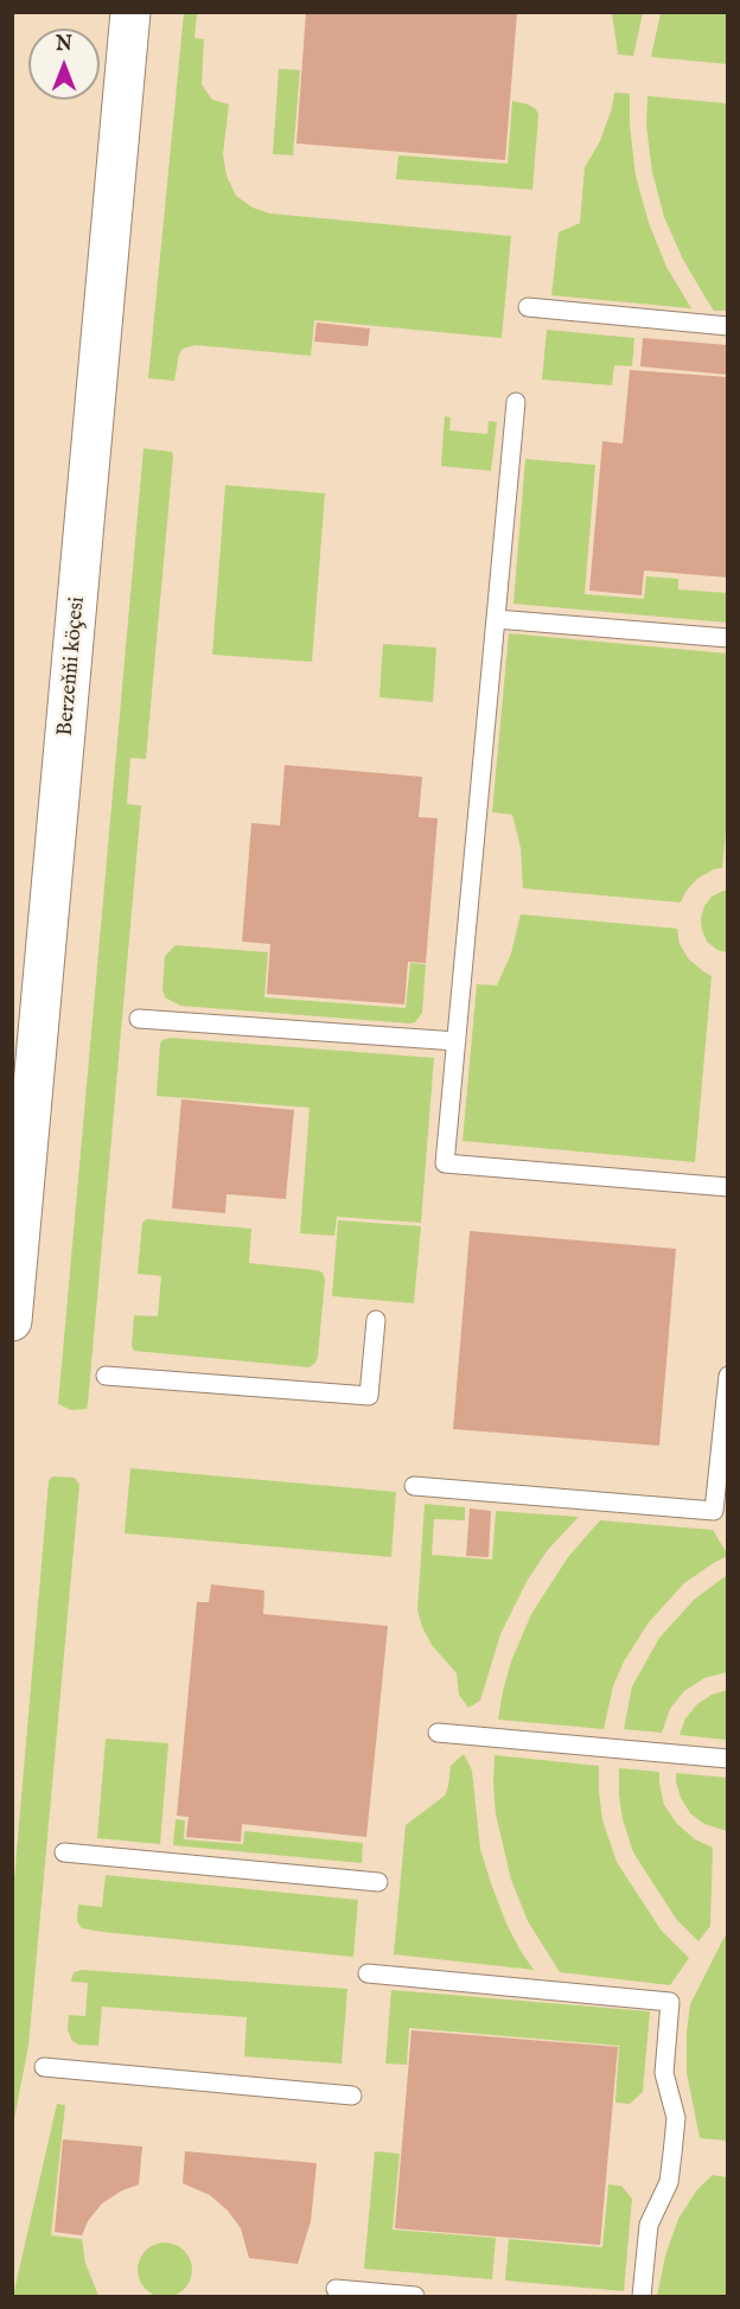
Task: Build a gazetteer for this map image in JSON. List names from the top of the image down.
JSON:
{
  "streets": {
    "street": ["Berzeňňi köçesi"]
  },
  "north": "top"
}
